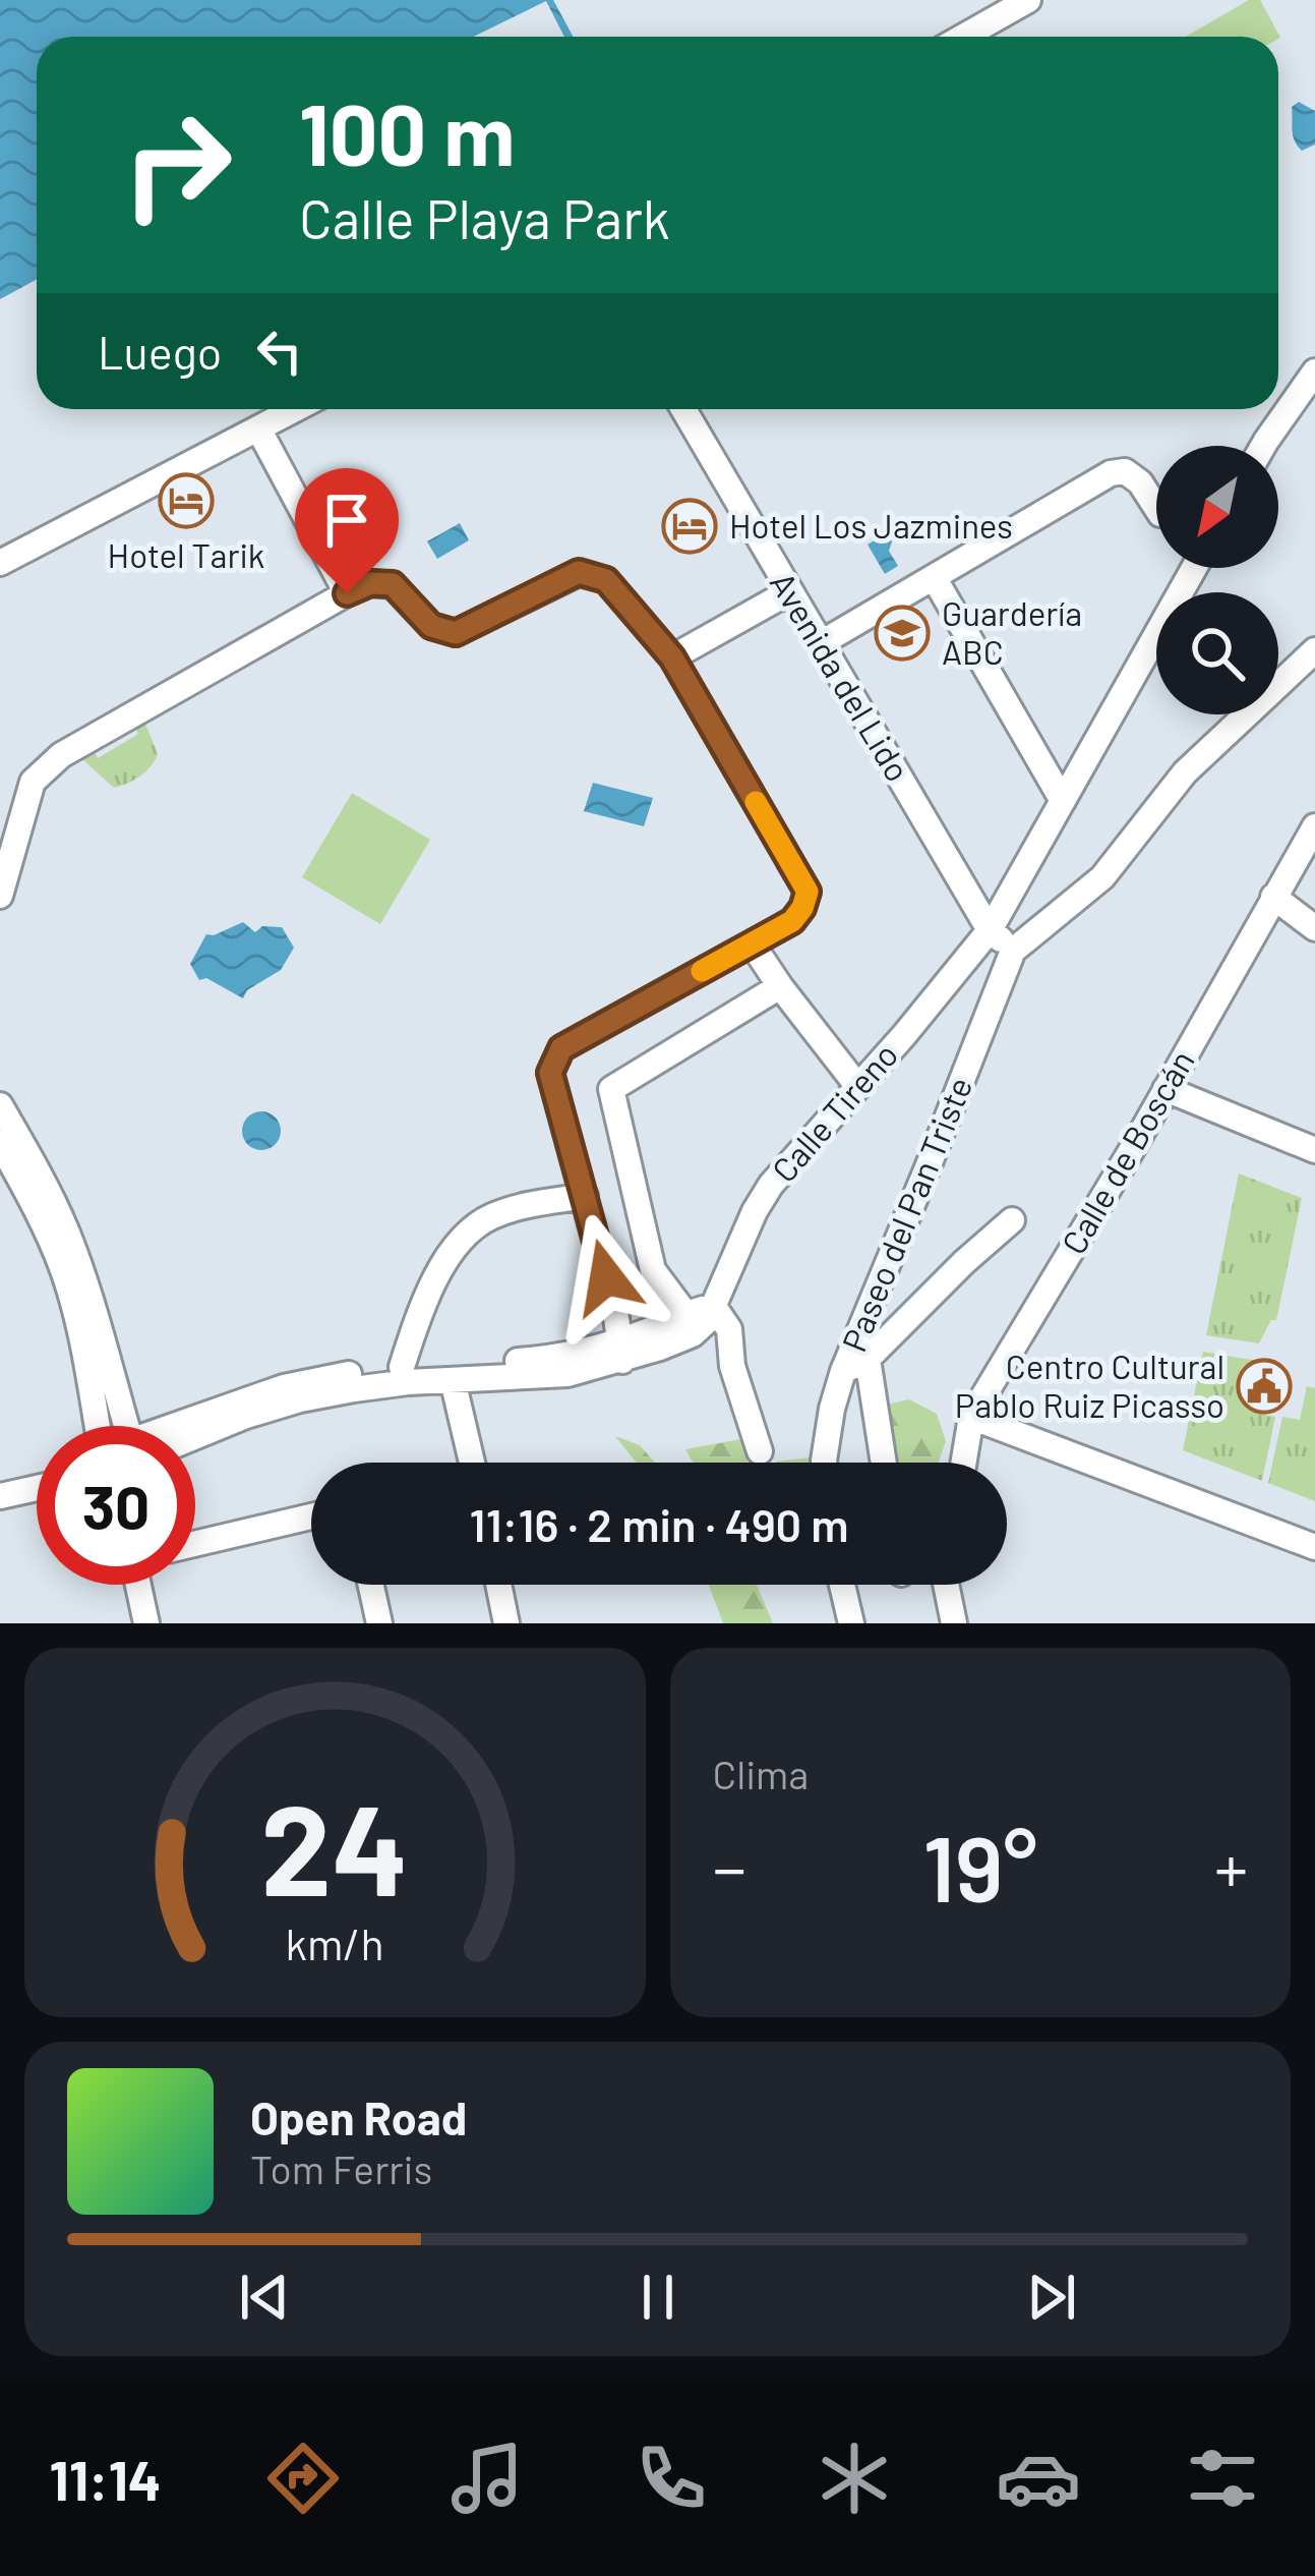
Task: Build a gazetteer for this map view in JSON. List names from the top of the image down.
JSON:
{
  "streets": {
    "street": [
      "Avenida del Lido",
      "Calle Tireno",
      "Calle de Boscán",
      "Paseo del Pan Triste"
    ]
  },
  "crossings": [
    ["Avenida del Lido", "Calle Tireno"],
    ["Avenida del Lido", "Paseo del Pan Triste"]
  ],
  "places": {
    "hotel": ["Hotel Tarik", "Hotel Los Jazmines"],
    "school or university": ["Guardería ABC"],
    "public building": ["Centro Cultural Pablo Ruiz Picasso"]
  },
  "north": "bottom left",
  "page": {
    "turn": ["100 m", "Calle Playa Park"],
    "then": "Luego",
    "limit": "30",
    "trip": "11:16 · 2 min · 490 m",
    "tile": "Clima",
    "heat": ["−", "19°", "+"],
    "song": ["Open Road", "Tom Ferris"],
    "tabs": "11:14",
    "gauge": ["24", "km/h"]
  }
}
